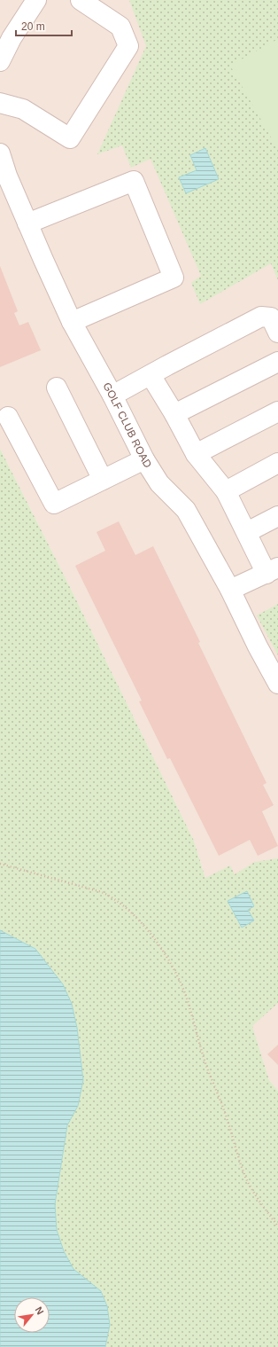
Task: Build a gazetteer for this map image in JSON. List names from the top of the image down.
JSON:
{
  "streets": {
    "street": ["GOLF CLUB ROAD"]
  },
  "scale_bar": "20 m",
  "north": "top right"
}
